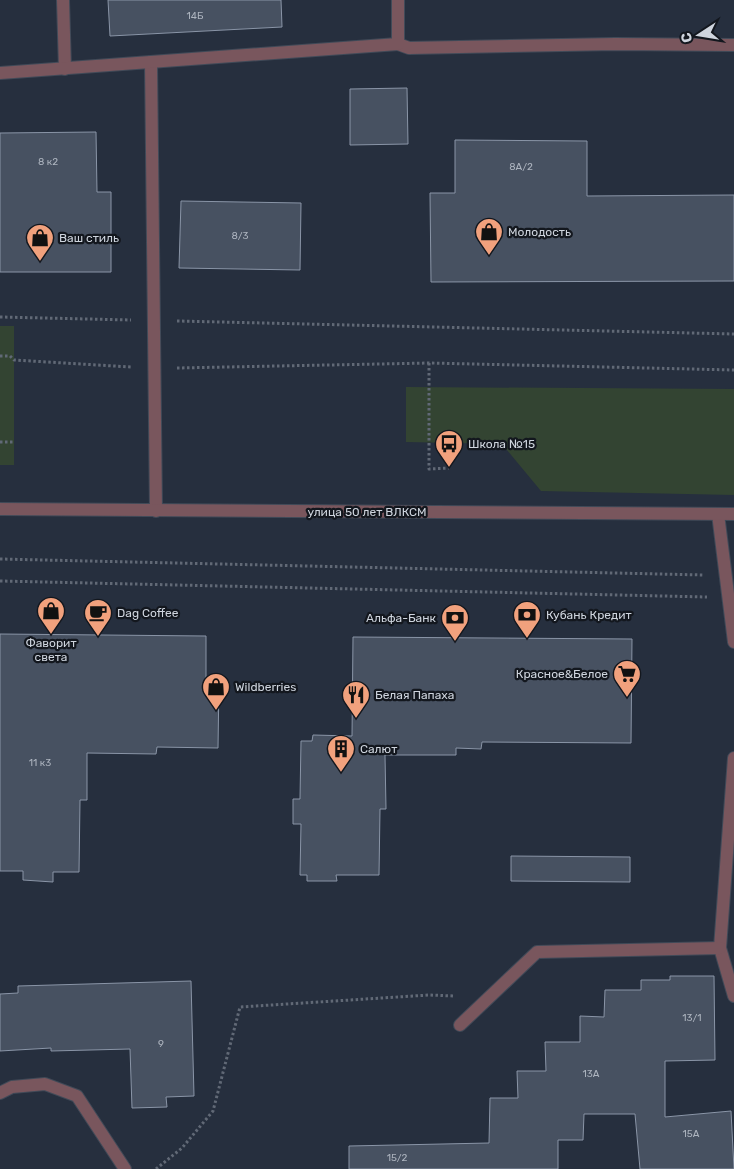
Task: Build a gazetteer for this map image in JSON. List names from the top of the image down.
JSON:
{
  "streets": {
    "street": ["улица 50 лет ВЛКСМ"]
  },
  "places": {
    "shop": [
      "Молодость",
      "Ваш стиль",
      "Фаворит света",
      "Wildberries"
    ],
    "bus stop": ["Школа №15"],
    "cafe": ["Dag Coffee"],
    "bank": ["Кубань Кредит", "Альфа-Банк"],
    "supermarket": ["Красное&Белое"],
    "restaurant": ["Белая Папаха"],
    "building": ["Салют"]
  },
  "house_numbers": [
    "14Б",
    "8 к2",
    "8А/2",
    "8/3",
    "11 к3",
    "13/1",
    "9",
    "13А",
    "15А",
    "15/2"
  ],
  "north": "left"
}
